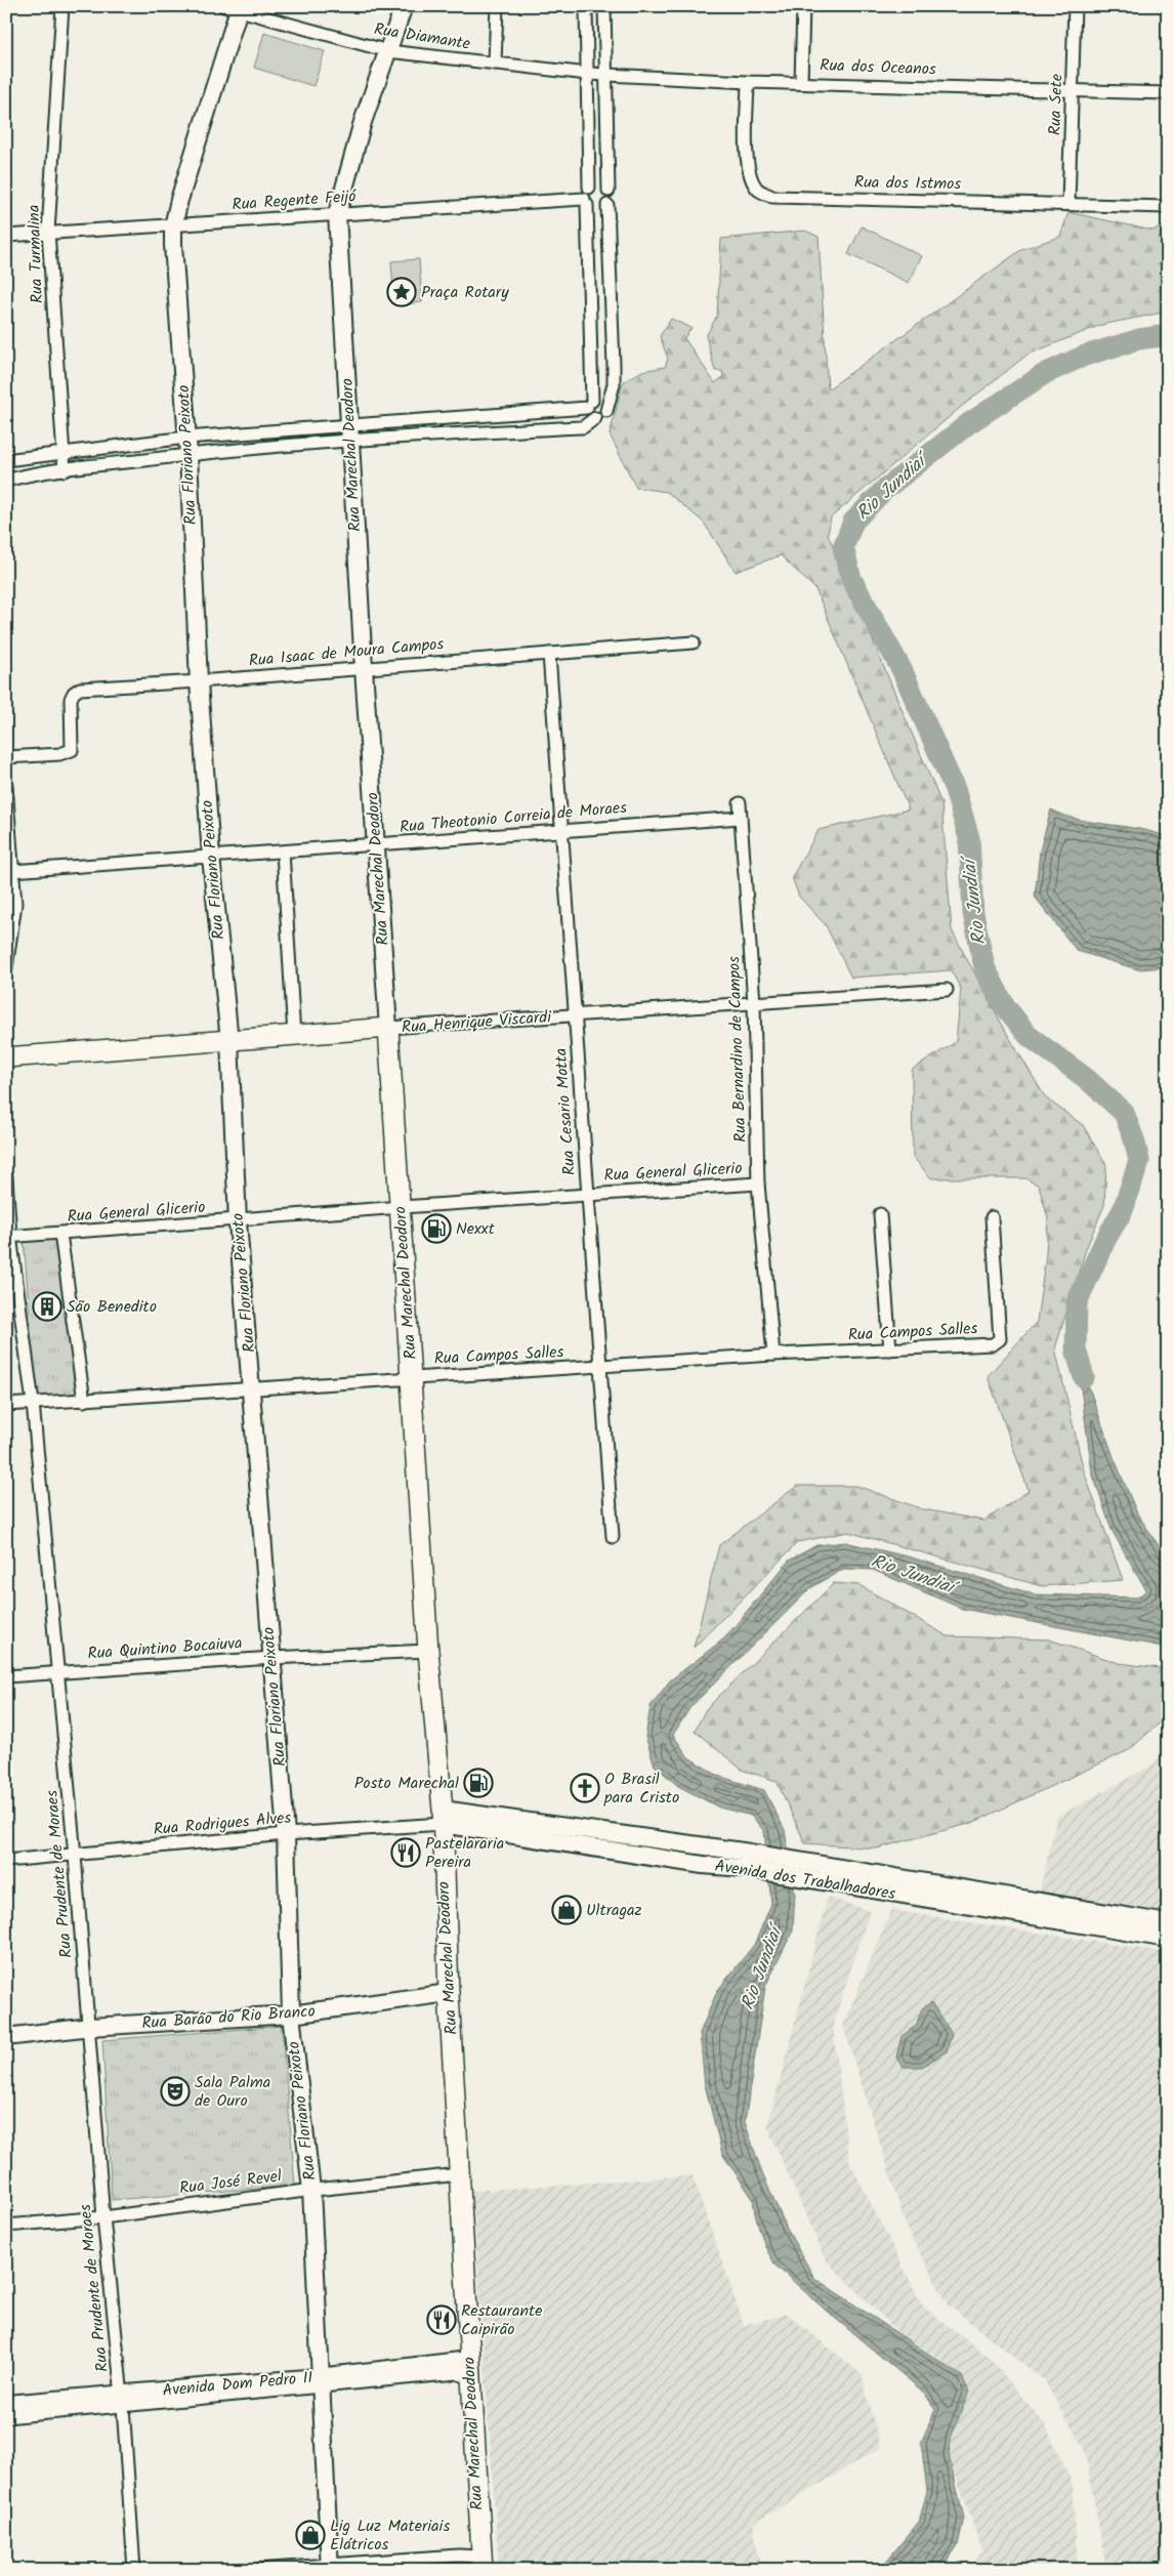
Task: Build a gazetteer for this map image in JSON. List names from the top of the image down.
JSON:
{
  "streets": {
    "main road": ["Rua Marechal Deodoro", "Rua Henrique Viscardi"],
    "street": [
      "Rua Diamante",
      "Rua dos Oceanos",
      "Rua Sete",
      "Rua dos Istmos",
      "Rua Regente Feijó",
      "Rua Turmalina",
      "Rua Floriano Peixoto",
      "Rua Isaac de Moura Campos",
      "Rua Theotonio Correia de Moraes",
      "Rua Bernardino de Campos",
      "Rua Cesario Motta",
      "Rua General Glicerio",
      "Rua Campos Salles",
      "Rua Quintino Bocaiuva",
      "Rua Rodrigues Alves",
      "Rua Prudente de Moraes",
      "Avenida dos Trabalhadores",
      "Rua Barão do Rio Branco",
      "Rua José Revel",
      "Avenida Dom Pedro II"
    ]
  },
  "crossings": [
    ["Rua Diamante", "Rua dos Oceanos"],
    ["Rua Diamante", "Rua Floriano Peixoto"],
    ["Rua Diamante", "Rua Marechal Deodoro"],
    ["Rua dos Oceanos", "Rua Sete"],
    ["Rua dos Oceanos", "Rua dos Istmos"],
    ["Rua Sete", "Rua dos Istmos"],
    ["Rua Regente Feijó", "Rua Turmalina"],
    ["Rua Regente Feijó", "Rua Floriano Peixoto"],
    ["Rua Regente Feijó", "Rua Marechal Deodoro"],
    ["Rua Floriano Peixoto", "Rua Isaac de Moura Campos"],
    ["Rua Floriano Peixoto", "Rua Theotonio Correia de Moraes"],
    ["Rua Floriano Peixoto", "Rua Henrique Viscardi"],
    ["Rua Floriano Peixoto", "Rua General Glicerio"],
    ["Rua Floriano Peixoto", "Rua Campos Salles"],
    ["Rua Floriano Peixoto", "Rua Quintino Bocaiuva"],
    ["Rua Floriano Peixoto", "Rua Rodrigues Alves"],
    ["Rua Floriano Peixoto", "Rua Barão do Rio Branco"],
    ["Rua Floriano Peixoto", "Rua José Revel"],
    ["Rua Floriano Peixoto", "Avenida Dom Pedro II"],
    ["Rua Marechal Deodoro", "Rua Isaac de Moura Campos"],
    ["Rua Marechal Deodoro", "Rua Theotonio Correia de Moraes"],
    ["Rua Marechal Deodoro", "Rua Henrique Viscardi"],
    ["Rua Marechal Deodoro", "Rua General Glicerio"],
    ["Rua Marechal Deodoro", "Rua Campos Salles"],
    ["Rua Marechal Deodoro", "Rua Quintino Bocaiuva"],
    ["Rua Marechal Deodoro", "Rua Rodrigues Alves"],
    ["Rua Marechal Deodoro", "Avenida dos Trabalhadores"],
    ["Rua Marechal Deodoro", "Rua Barão do Rio Branco"],
    ["Rua Marechal Deodoro", "Rua José Revel"],
    ["Rua Marechal Deodoro", "Avenida Dom Pedro II"],
    ["Rua Isaac de Moura Campos", "Rua Cesario Motta"],
    ["Rua Theotonio Correia de Moraes", "Rua Bernardino de Campos"],
    ["Rua Theotonio Correia de Moraes", "Rua Cesario Motta"],
    ["Rua Henrique Viscardi", "Rua Bernardino de Campos"],
    ["Rua Henrique Viscardi", "Rua Cesario Motta"],
    ["Rua Bernardino de Campos", "Rua General Glicerio"],
    ["Rua Bernardino de Campos", "Rua Campos Salles"],
    ["Rua Cesario Motta", "Rua General Glicerio"],
    ["Rua Cesario Motta", "Rua Campos Salles"],
    ["Rua General Glicerio", "Rua Prudente de Moraes"],
    ["Rua Campos Salles", "Rua Prudente de Moraes"],
    ["Rua Quintino Bocaiuva", "Rua Prudente de Moraes"],
    ["Rua Rodrigues Alves", "Rua Prudente de Moraes"],
    ["Rua Rodrigues Alves", "Avenida dos Trabalhadores"],
    ["Rua Prudente de Moraes", "Rua Barão do Rio Branco"],
    ["Rua Prudente de Moraes", "Rua José Revel"],
    ["Rua Prudente de Moraes", "Avenida Dom Pedro II"]
  ],
  "water": ["Rio Jundiaí"],
  "places": {
    "place": ["Praça Rotary"],
    "fuel station": ["Nexxt", "Posto Marechal"],
    "building": ["São Benedito"],
    "church": ["O Brasil para Cristo"],
    "restaurant": ["Pastelararia Pereira", "Restaurante Caipirão"],
    "shop": ["Ultragaz", "Lig Luz Materiais Elátricos"],
    "theatre": ["Sala Palma de Ouro"]
  }
}
